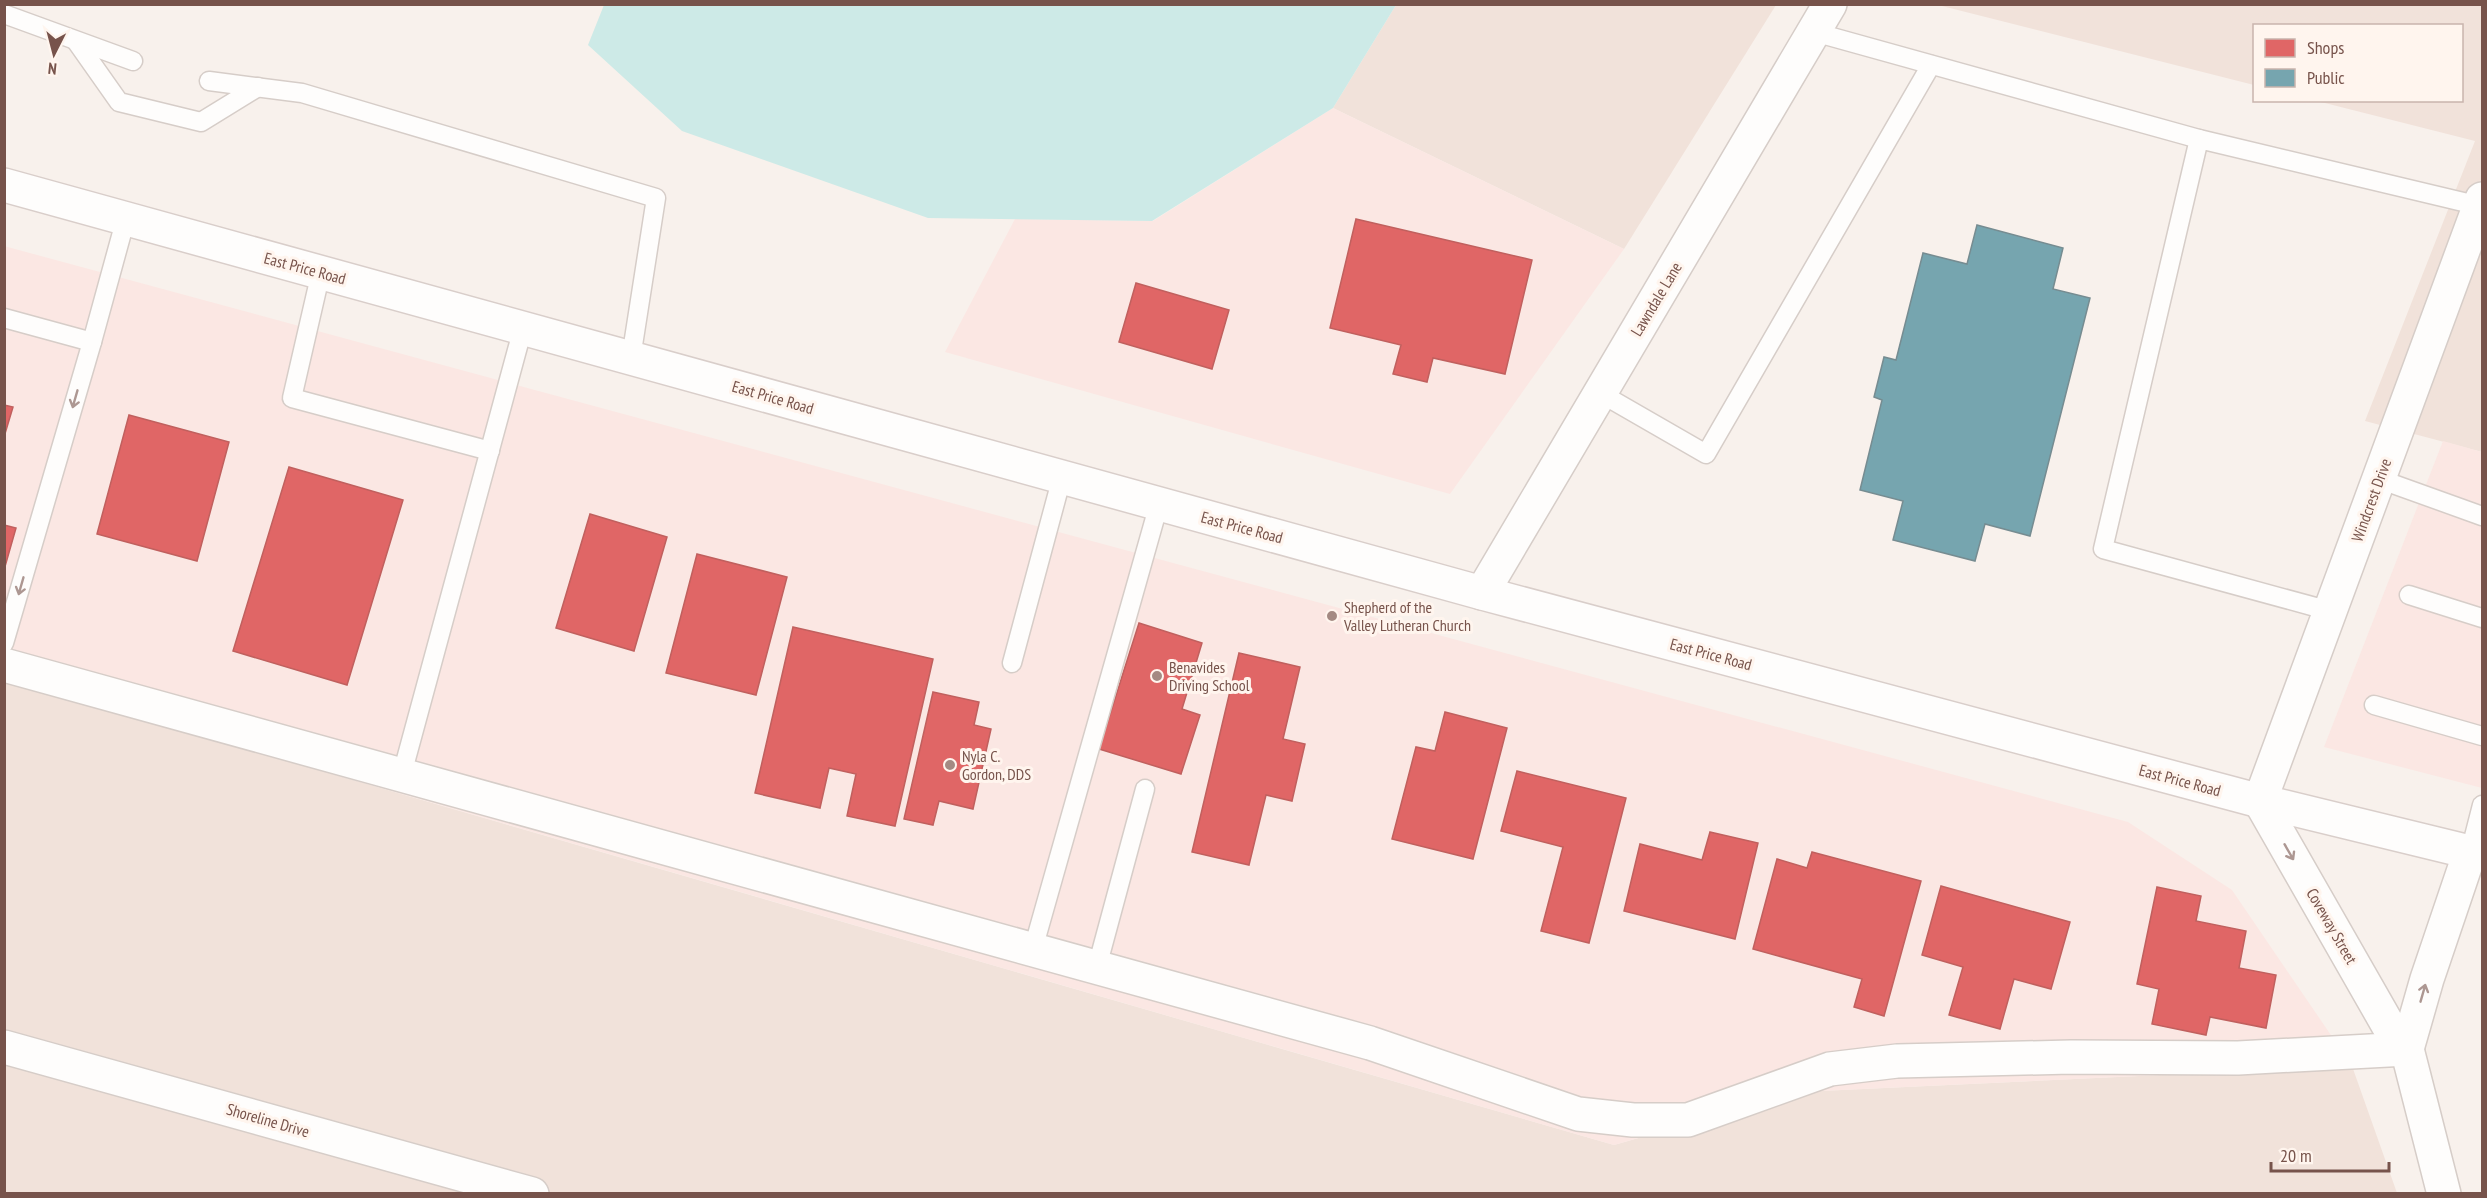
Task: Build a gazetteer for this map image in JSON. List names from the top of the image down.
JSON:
{
  "streets": {
    "street": [
      "East Price Road",
      "Lawndale Lane",
      "Windcrest Drive",
      "Coveway Street",
      "Shoreline Drive"
    ]
  },
  "crossings": [
    ["East Price Road", "Lawndale Lane"],
    ["East Price Road", "Windcrest Drive"],
    ["East Price Road", "Coveway Street"],
    ["Windcrest Drive", "Coveway Street"]
  ],
  "one_way": ["Coveway Street"],
  "places": ["Shepherd of the Valley Lutheran Church", "Benavides Driving School", "Nyla C. Gordon, DDS"],
  "legend": ["Shops", "Public"],
  "scale_bar": "20 m",
  "north": "bottom"
}
